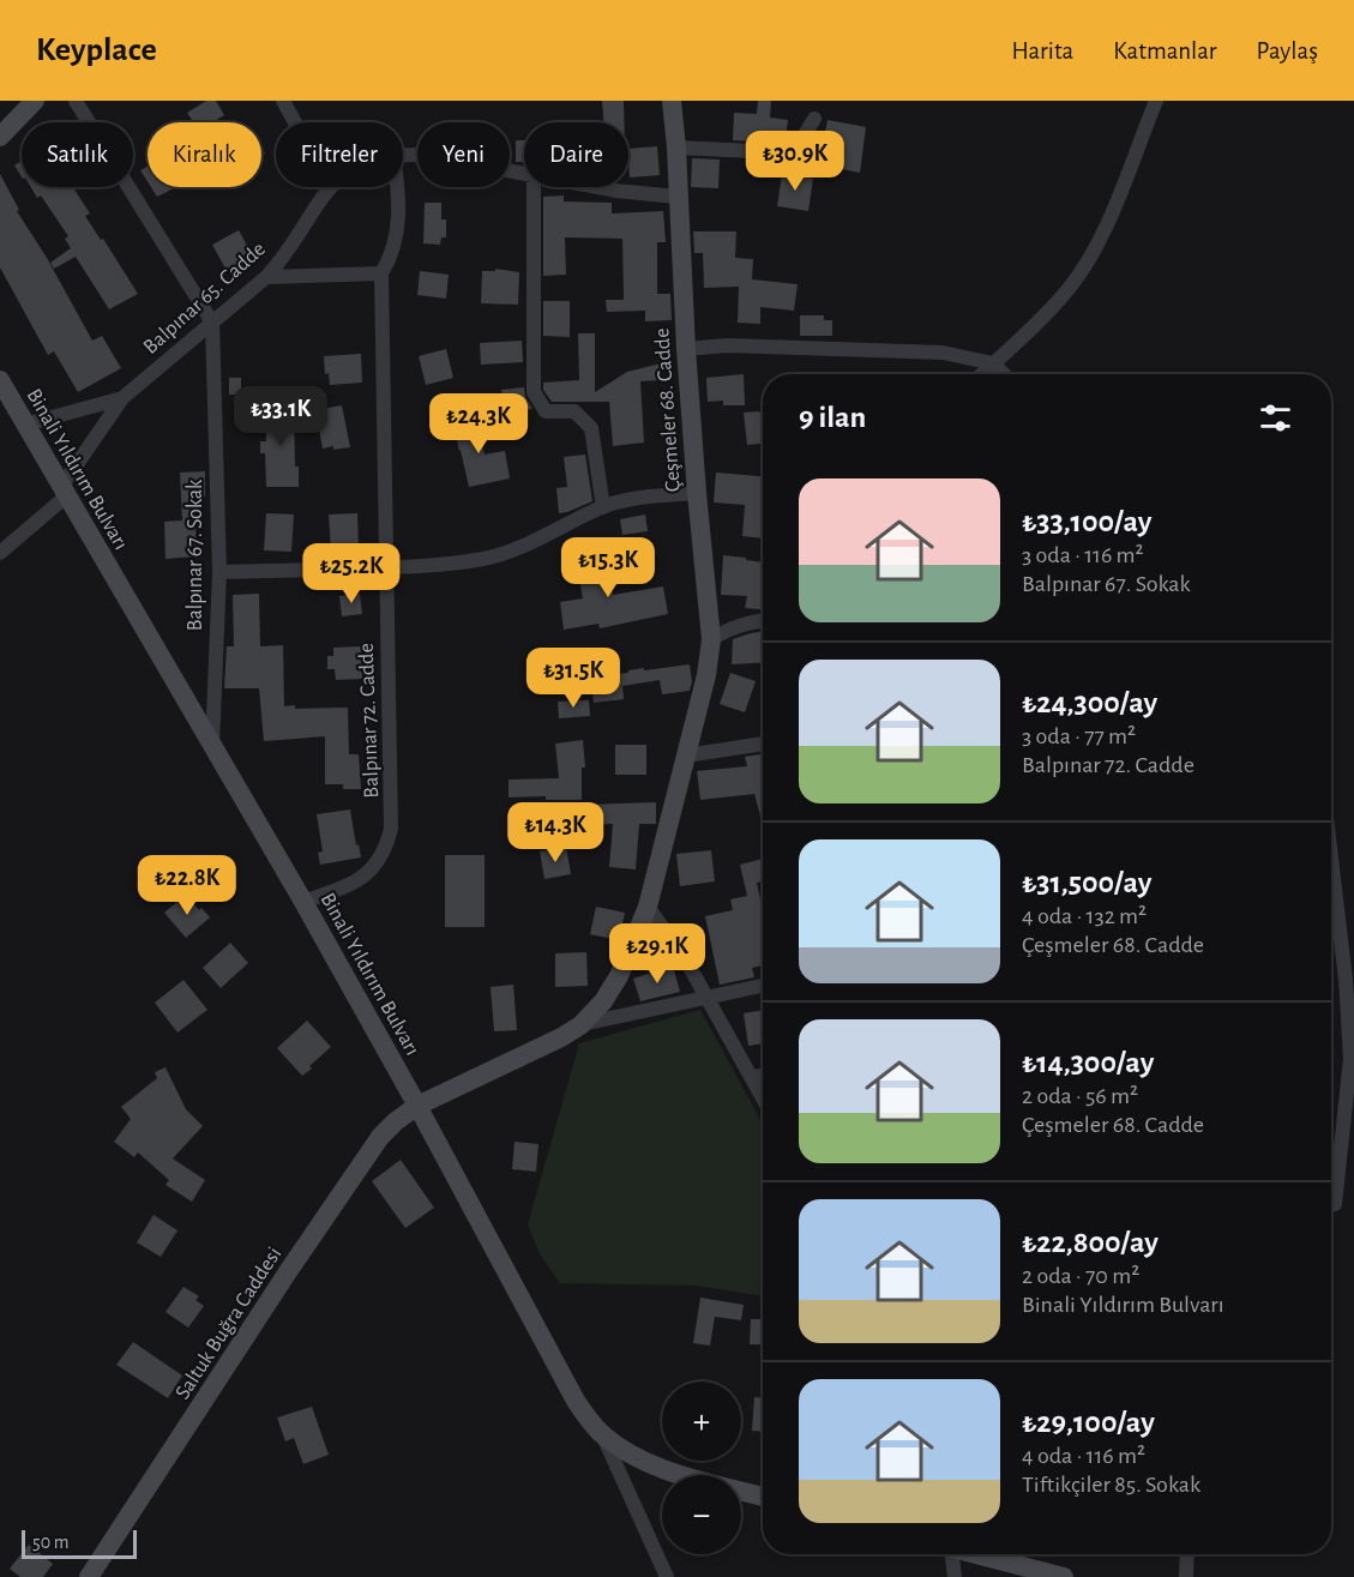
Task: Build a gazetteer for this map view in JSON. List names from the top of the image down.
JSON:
{
  "streets": {
    "street": [
      "Balpınar 65. Cadde",
      "Çeşmeler 68. Cadde",
      "Binali Yıldırım Bulvarı",
      "Balpınar 67. Sokak",
      "Balpınar 72. Cadde",
      "Saltuk Buğra Caddesi"
    ]
  },
  "crossings": [
    ["Balpınar 65. Cadde", "Çeşmeler 68. Cadde"],
    ["Balpınar 65. Cadde", "Binali Yıldırım Bulvarı"],
    ["Balpınar 65. Cadde", "Balpınar 67. Sokak"],
    ["Çeşmeler 68. Cadde", "Binali Yıldırım Bulvarı"],
    ["Çeşmeler 68. Cadde", "Saltuk Buğra Caddesi"],
    ["Binali Yıldırım Bulvarı", "Balpınar 67. Sokak"],
    ["Binali Yıldırım Bulvarı", "Balpınar 72. Cadde"],
    ["Binali Yıldırım Bulvarı", "Saltuk Buğra Caddesi"]
  ],
  "scale_bar": "50 m",
  "page": {
    "header": "Keyplace",
    "nav": ["Harita", "Katmanlar", "Paylaş"],
    "chip": [
      "Satılık",
      "Kiralık",
      "Filtreler",
      "Yeni",
      "Daire"
    ],
    "price": [
      "₺30.9K",
      "₺33.1K",
      "₺24.3K",
      "₺15.3K",
      "₺25.2K",
      "₺31.5K",
      "₺14.3K",
      "₺22.8K",
      "₺29.1K"
    ],
    "heading": "9 ilan",
    "list": [
      {
        "name": "₺33,100/ay",
        "note": "3 oda · 116 m² · Balpınar 67. Sokak"
      },
      {
        "name": "₺24,300/ay",
        "note": "3 oda · 77 m² · Balpınar 72. Cadde"
      },
      {
        "name": "₺31,500/ay",
        "note": "4 oda · 132 m² · Çeşmeler 68. Cadde"
      },
      {
        "name": "₺14,300/ay",
        "note": "2 oda · 56 m² · Çeşmeler 68. Cadde"
      },
      {
        "name": "₺22,800/ay",
        "note": "2 oda · 70 m² · Binali Yıldırım Bulvarı"
      },
      {
        "name": "₺29,100/ay",
        "note": "4 oda · 116 m² · Tiftikçiler 85. Sokak"
      }
    ],
    "map_buttons": ["+", "−"],
    "scale": "50 m"
  }
}
